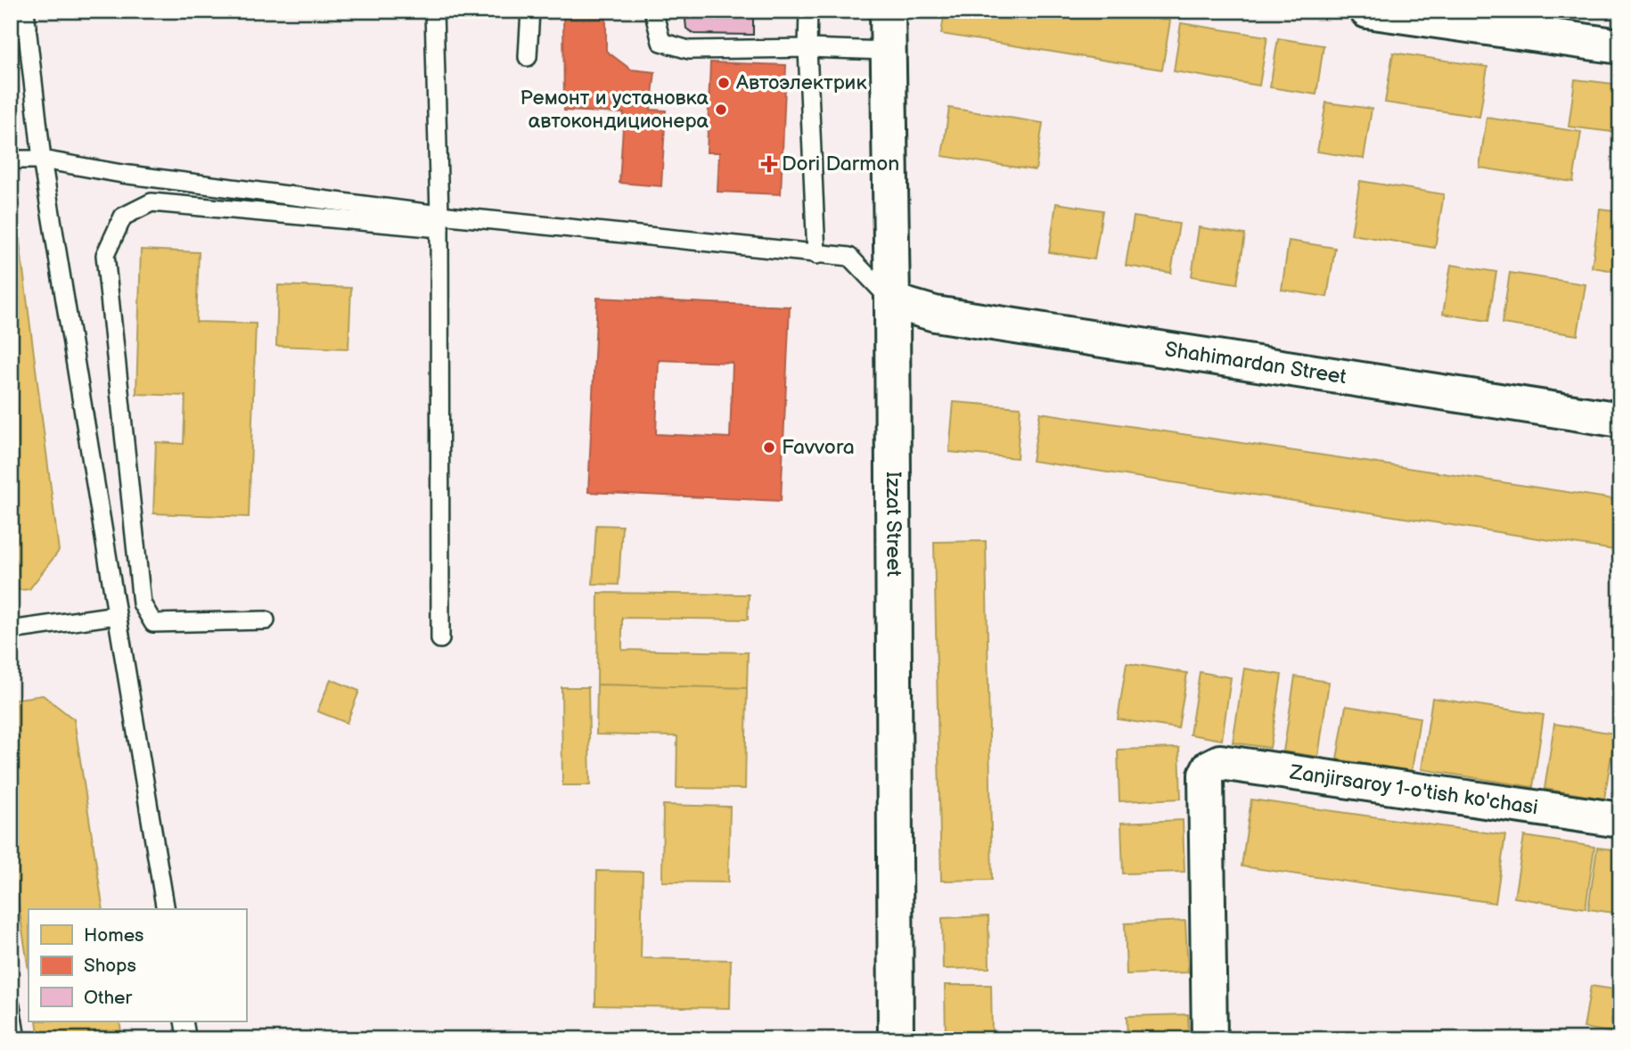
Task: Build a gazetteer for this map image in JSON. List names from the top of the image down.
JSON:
{
  "streets": {
    "street": ["Shahimardan Street", "Izzat Street", "Zanjirsaroy 1-o'tish ko'chasi"]
  },
  "crossings": [
    ["Shahimardan Street", "Izzat Street"]
  ],
  "places": {
    "other": ["Автоэлектрик", "Ремонт и установка автокондиционера", "Favvora"],
    "health": ["Dori Darmon"]
  },
  "legend": ["Homes", "Shops", "Other"]
}
